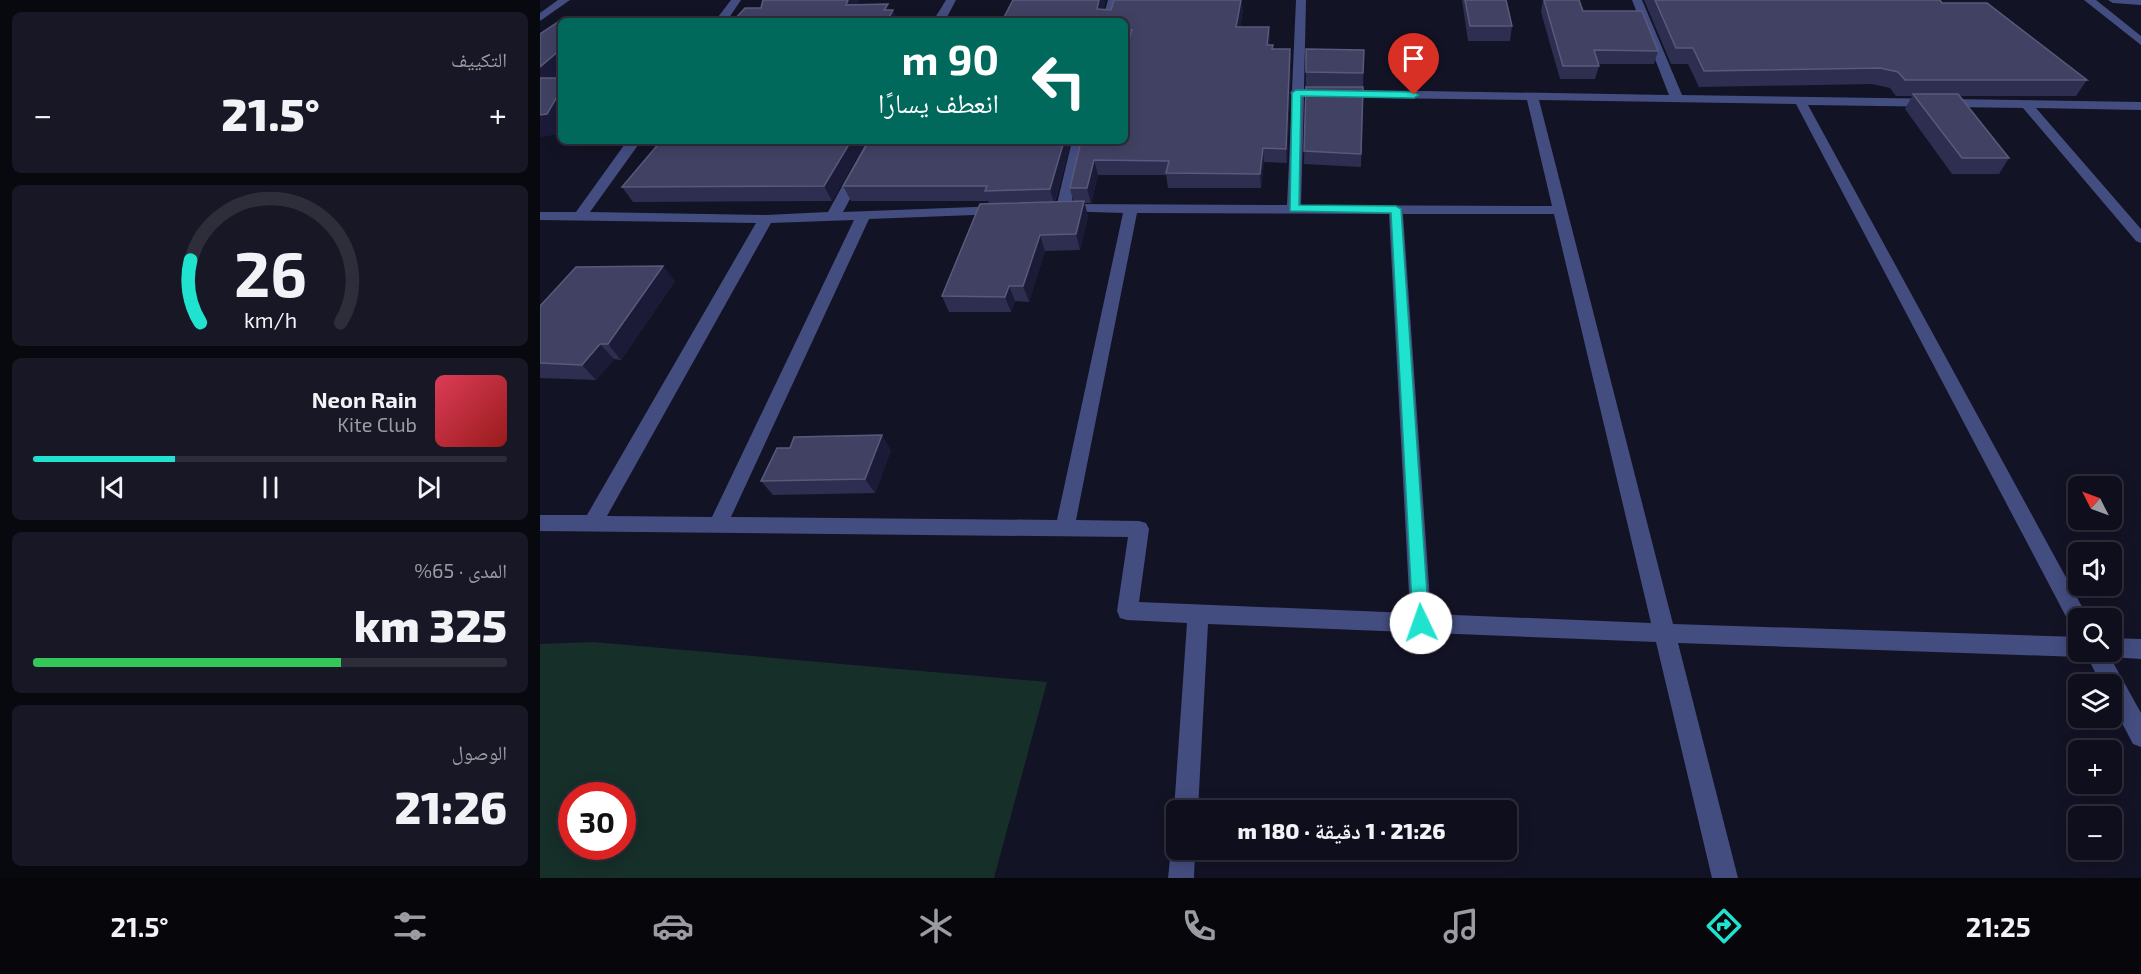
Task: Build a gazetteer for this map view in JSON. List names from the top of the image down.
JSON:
{
  "north": "top left",
  "page": {
    "tile": [
      "التكييف",
      ["المدى · 65%", "325 km"],
      ["الوصول", "21:26"]
    ],
    "turn": ["90 m", "انعطف يسارًا"],
    "heat": ["−", "21.5°", "+"],
    "song": ["Neon Rain", "Kite Club"],
    "map_buttons": ["+", "−"],
    "limit": "30",
    "trip": "21:26 · 1 دقيقة · 180 m",
    "tabs": ["21:25", "21.5°"],
    "gauge": ["26", "km/h"]
  }
}
